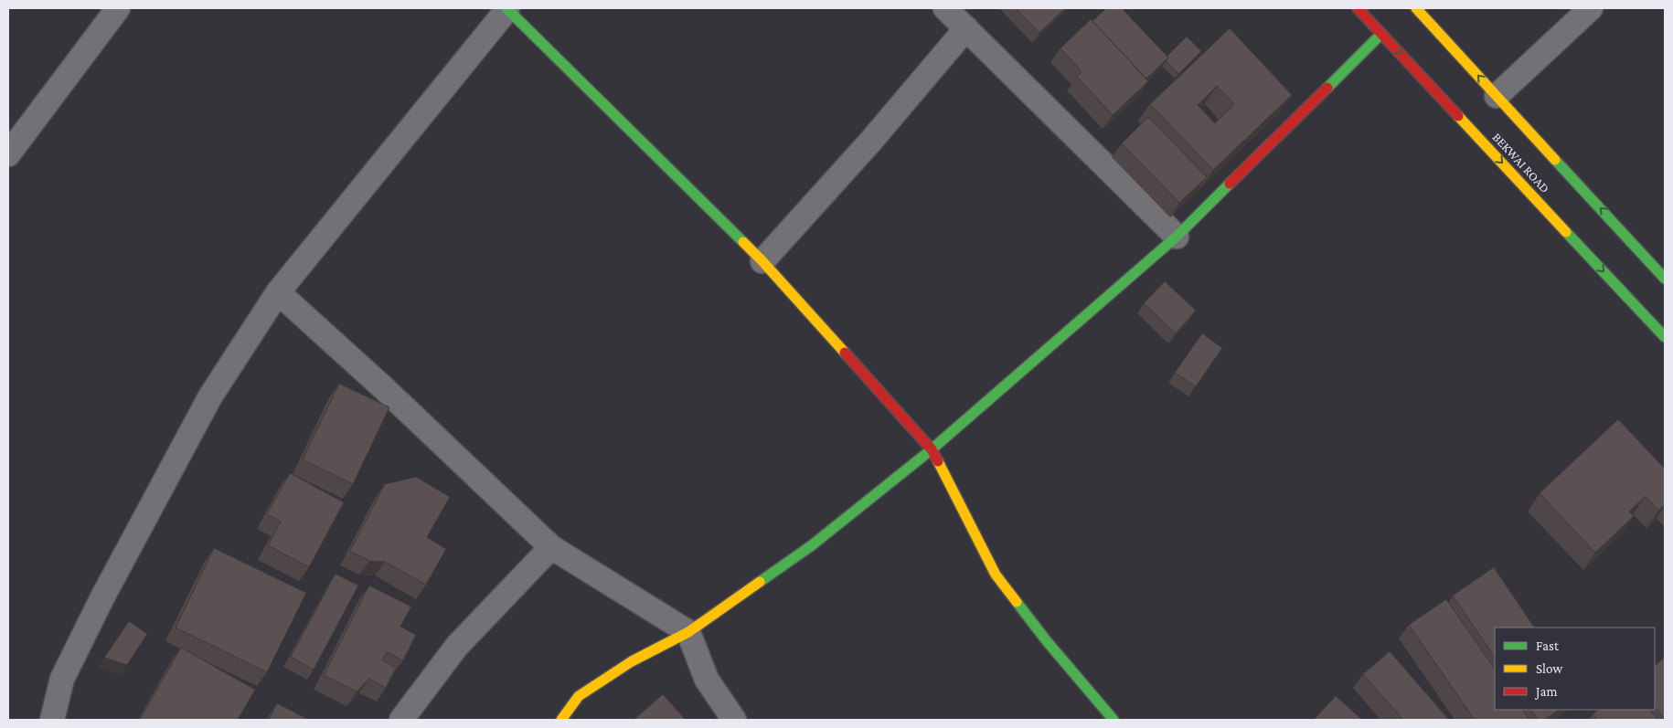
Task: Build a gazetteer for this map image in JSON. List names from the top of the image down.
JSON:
{
  "streets": {
    "main road": ["BEKWAI ROAD"]
  },
  "legend": ["Fast", "Slow", "Jam"]
}
